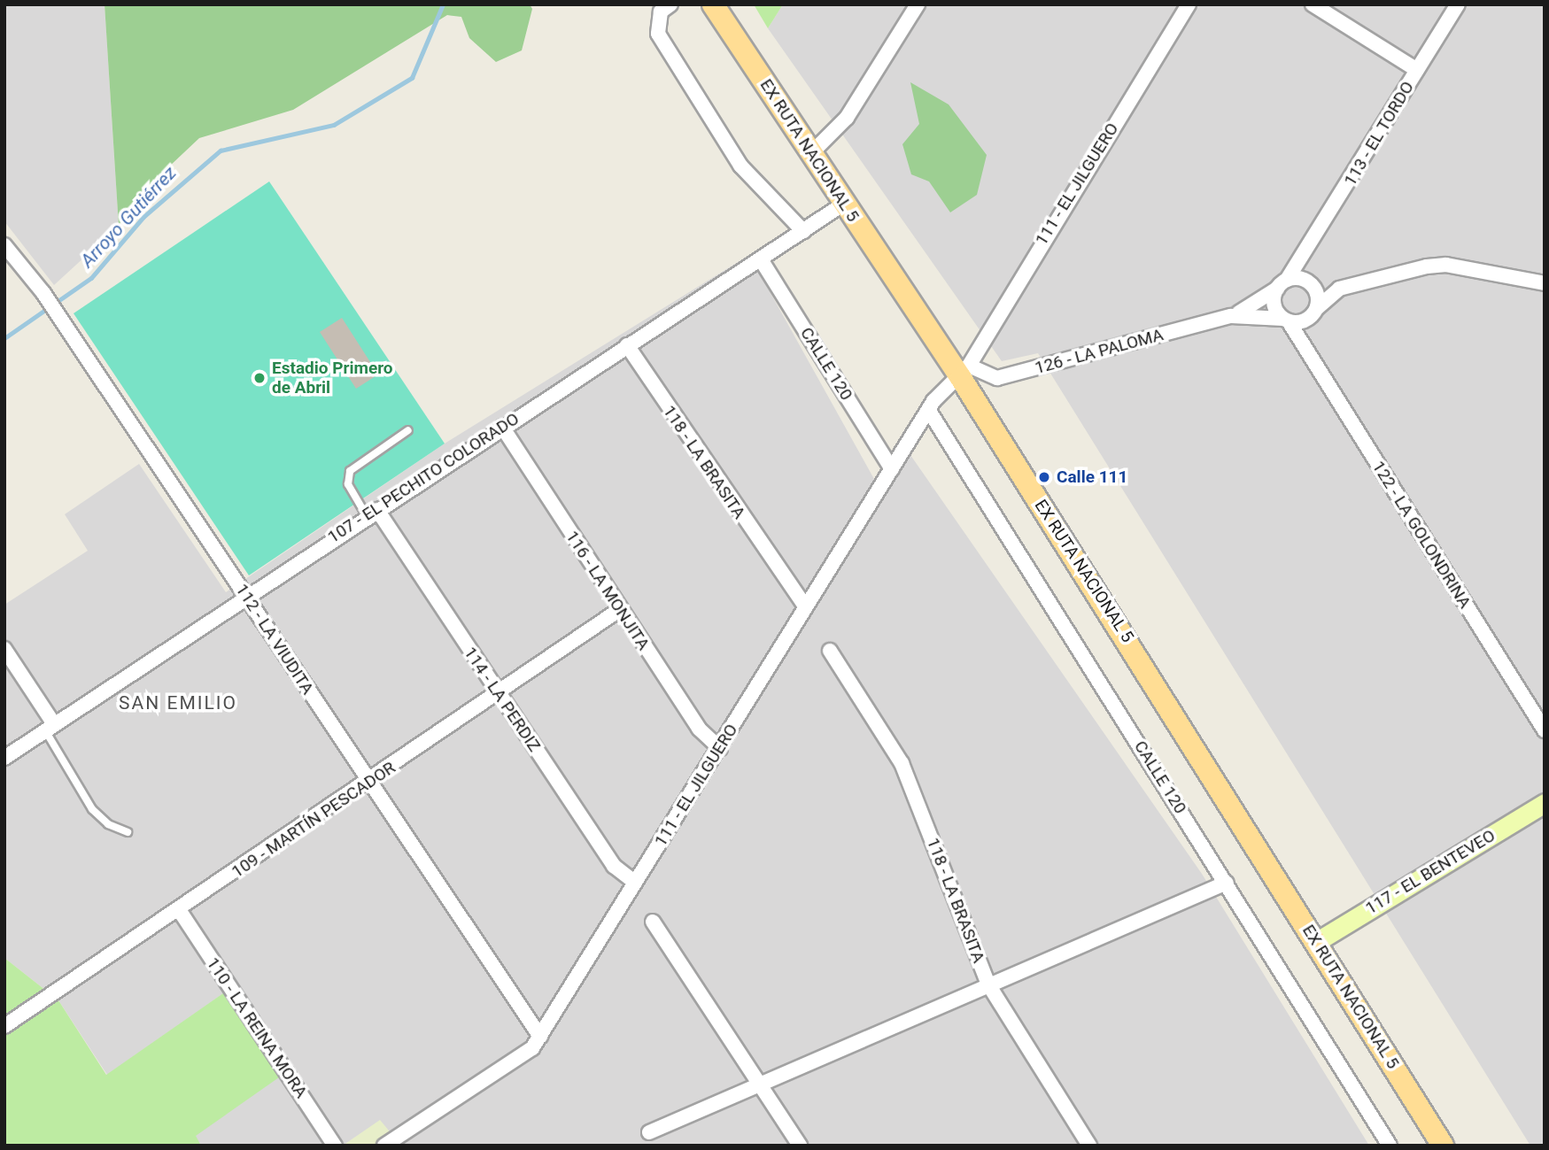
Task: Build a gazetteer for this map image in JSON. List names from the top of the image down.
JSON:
{
  "streets": {
    "main road": ["EX RUTA NACIONAL 5"],
    "street": [
      "113 - EL TORDO",
      "111 - EL JILGUERO",
      "126 - LA PALOMA",
      "CALLE 120",
      "118 - LA BRASITA",
      "107 - EL PECHITO COLORADO",
      "122 - LA GOLONDRINA",
      "116 - LA MONJITA",
      "112 - LA VIUDITA",
      "114 - LA PERDIZ",
      "109 - MARTÍN PESCADOR",
      "117 - EL BENTEVEO",
      "110 - LA REINA MORA"
    ]
  },
  "crossings": [
    ["113 - EL TORDO", "126 - LA PALOMA"],
    ["113 - EL TORDO", "122 - LA GOLONDRINA"],
    ["EX RUTA NACIONAL 5", "111 - EL JILGUERO"],
    ["EX RUTA NACIONAL 5", "126 - LA PALOMA"],
    ["EX RUTA NACIONAL 5", "107 - EL PECHITO COLORADO"],
    ["EX RUTA NACIONAL 5", "117 - EL BENTEVEO"],
    ["111 - EL JILGUERO", "126 - LA PALOMA"],
    ["111 - EL JILGUERO", "CALLE 120"],
    ["111 - EL JILGUERO", "118 - LA BRASITA"],
    ["111 - EL JILGUERO", "116 - LA MONJITA"],
    ["111 - EL JILGUERO", "112 - LA VIUDITA"],
    ["111 - EL JILGUERO", "114 - LA PERDIZ"],
    ["126 - LA PALOMA", "122 - LA GOLONDRINA"],
    ["CALLE 120", "107 - EL PECHITO COLORADO"],
    ["118 - LA BRASITA", "107 - EL PECHITO COLORADO"],
    ["107 - EL PECHITO COLORADO", "116 - LA MONJITA"],
    ["107 - EL PECHITO COLORADO", "112 - LA VIUDITA"],
    ["107 - EL PECHITO COLORADO", "114 - LA PERDIZ"],
    ["116 - LA MONJITA", "109 - MARTÍN PESCADOR"],
    ["112 - LA VIUDITA", "109 - MARTÍN PESCADOR"],
    ["114 - LA PERDIZ", "109 - MARTÍN PESCADOR"],
    ["109 - MARTÍN PESCADOR", "110 - LA REINA MORA"]
  ],
  "districts": ["SAN EMILIO"],
  "water": ["Arroyo Gutiérrez"],
  "places": ["Estadio Primero de Abril", "Calle 111"]
}
